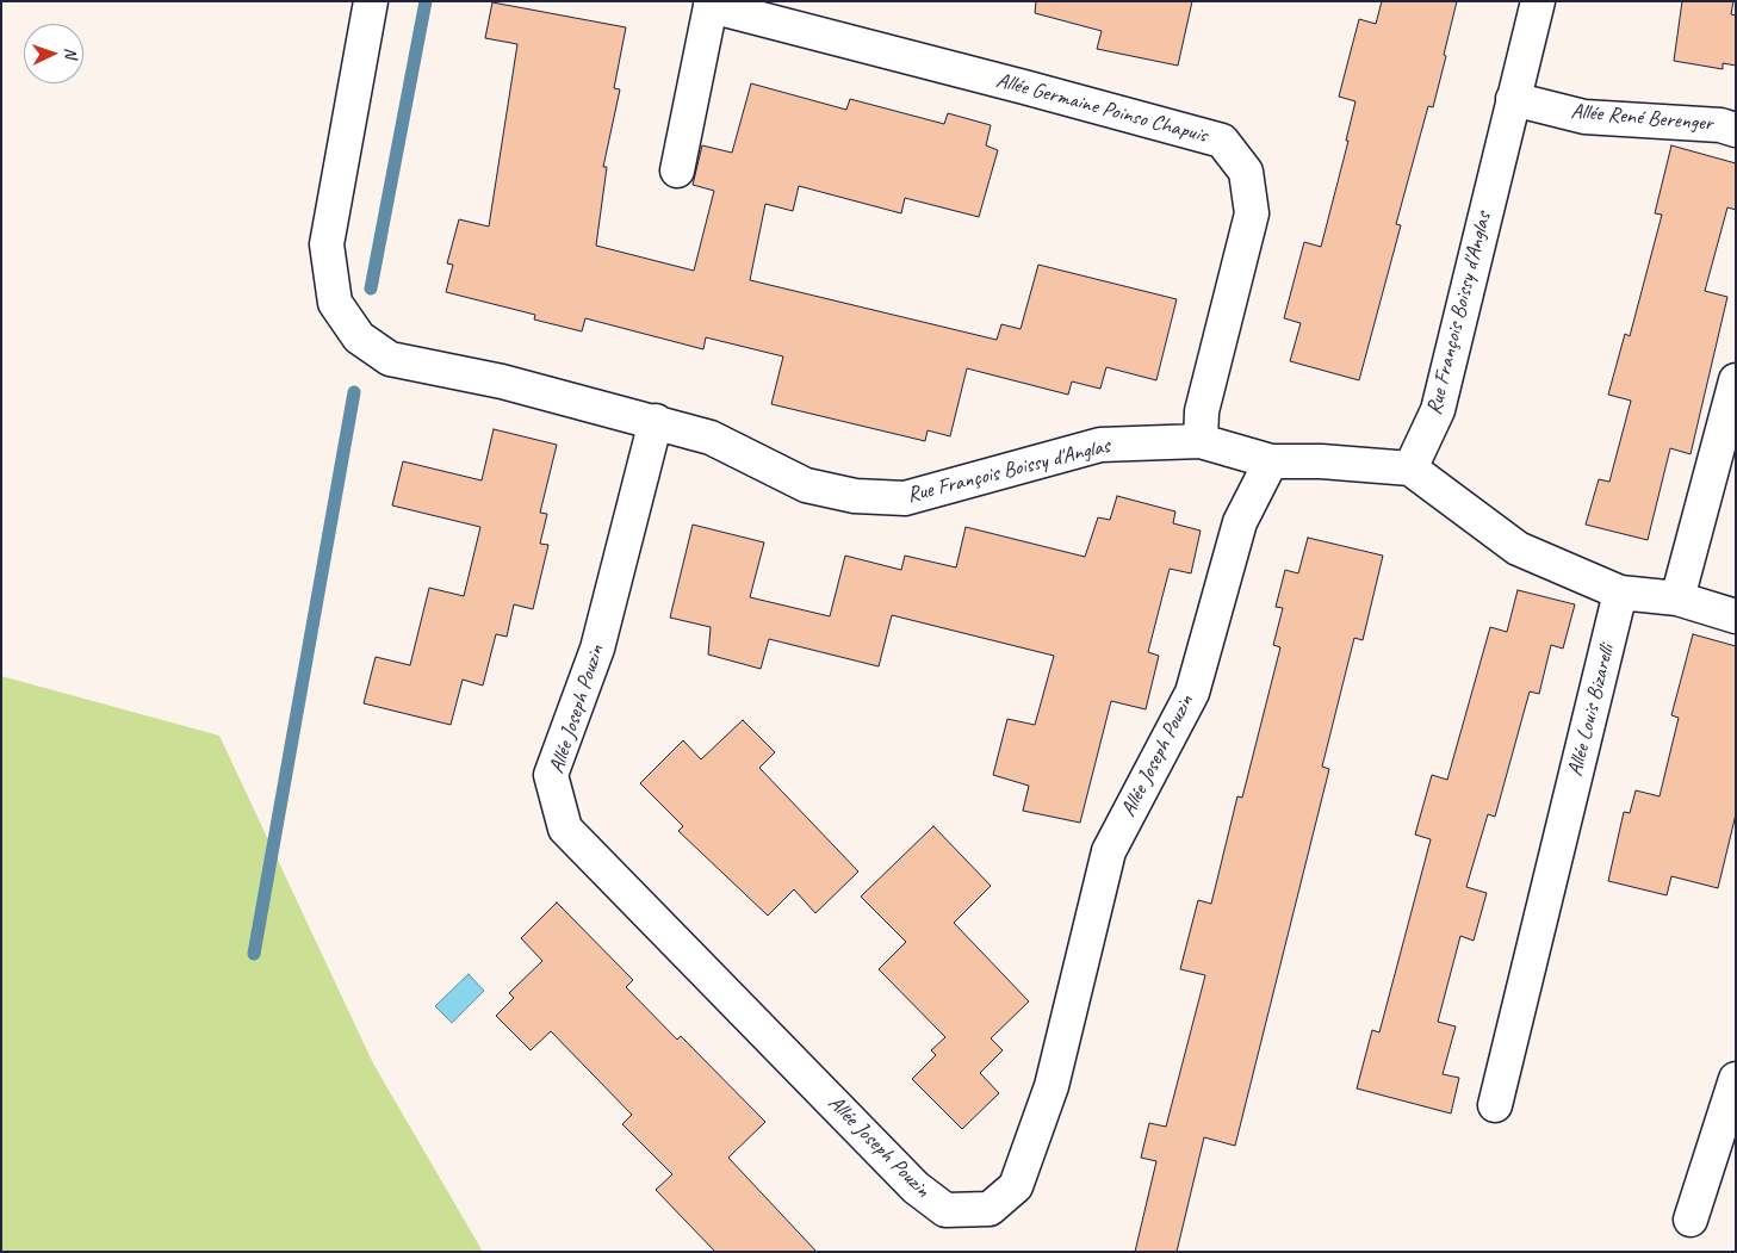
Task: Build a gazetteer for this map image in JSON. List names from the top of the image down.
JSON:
{
  "streets": {
    "street": [
      "Allée Germaine Poinso Chapuis",
      "Allée René Berenger",
      "Rue François Boissy d'Anglas",
      "Allée Joseph Pouzin",
      "Allée Louis Bizarelli"
    ]
  },
  "crossings": [
    ["Allée Germaine Poinso Chapuis", "Rue François Boissy d'Anglas"],
    ["Allée René Berenger", "Rue François Boissy d'Anglas"],
    ["Rue François Boissy d'Anglas", "Allée Joseph Pouzin"]
  ],
  "north": "right"
}
